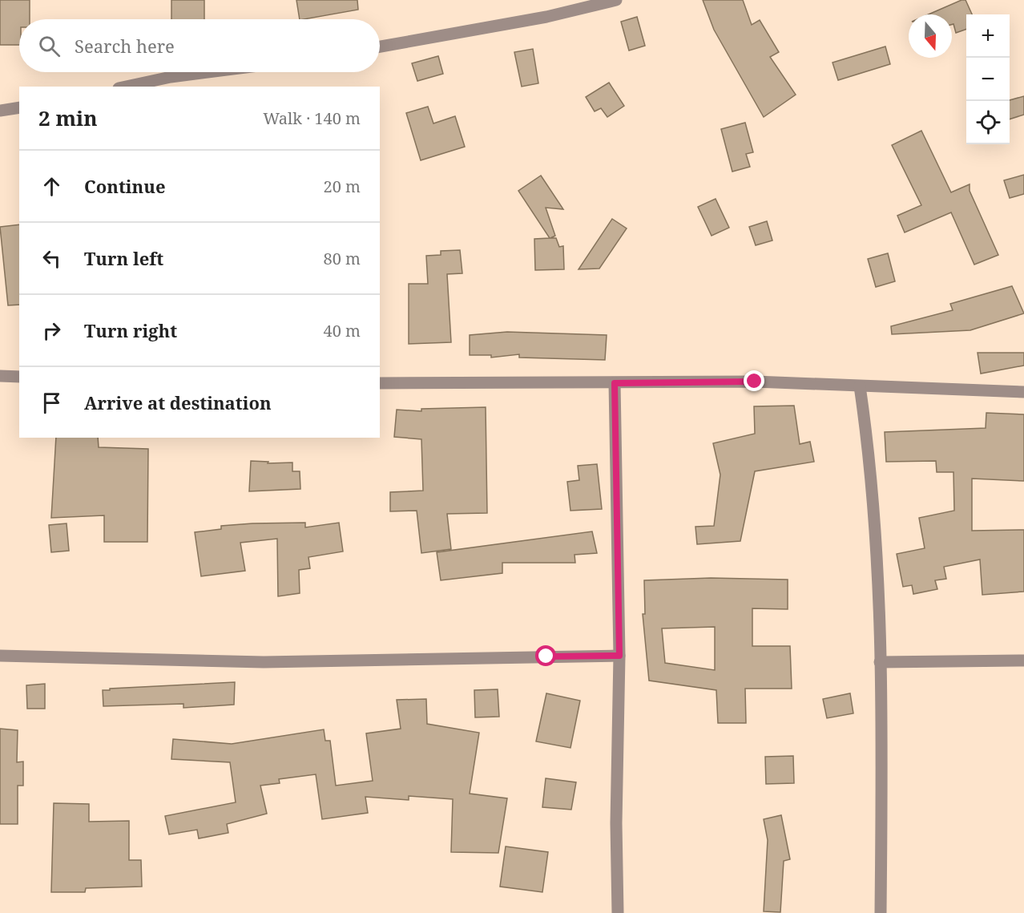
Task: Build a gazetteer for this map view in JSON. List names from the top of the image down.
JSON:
{
  "north": "bottom",
  "page": {
    "map_buttons": ["+", "−"],
    "search": "Search here",
    "heading": ["2 min", "Walk · 140 m"],
    "list": [
      ["Continue", "20 m"],
      ["Turn left", "80 m"],
      ["Turn right", "40 m"],
      "Arrive at destination"
    ]
  }
}
